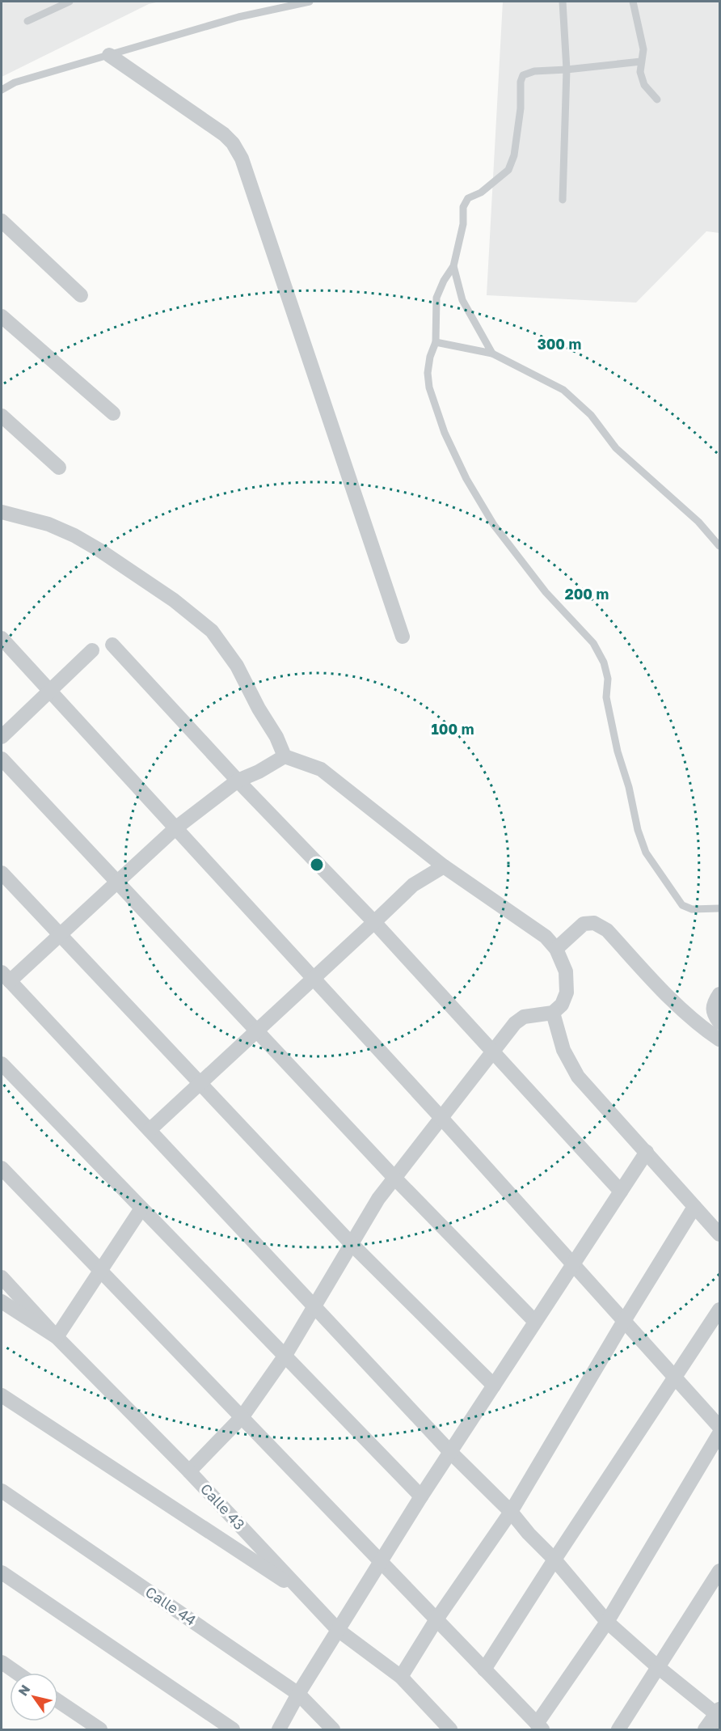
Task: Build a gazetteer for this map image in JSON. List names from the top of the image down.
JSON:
{
  "streets": {
    "street": ["Calle 43", "Calle 44"]
  },
  "north": "top left",
  "rings": ["300 m", "200 m", "100 m"]
}
